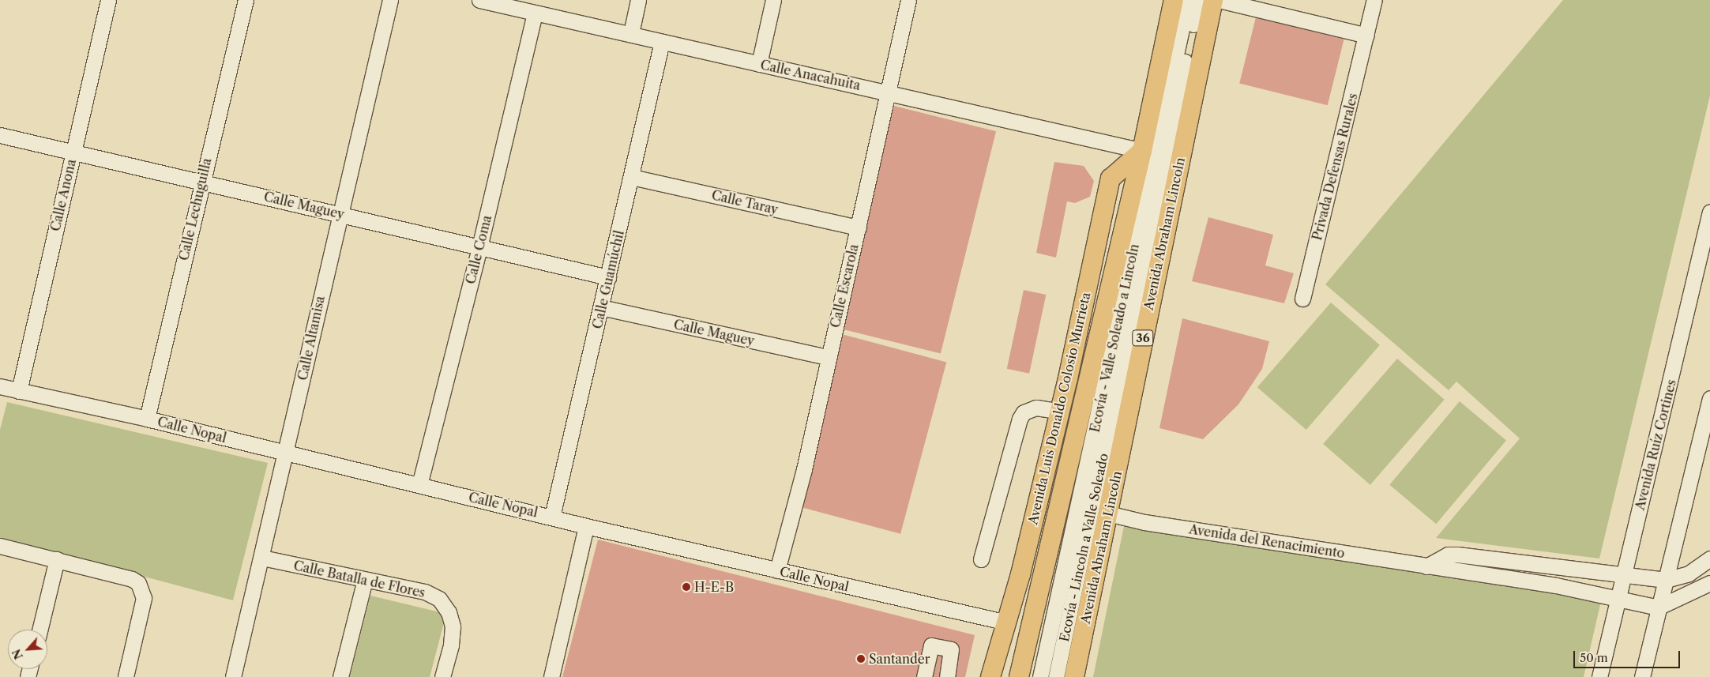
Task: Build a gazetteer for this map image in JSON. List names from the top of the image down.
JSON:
{
  "streets": {
    "main road": ["Avenida Abraham Lincoln", "36", "Avenida Luis Donaldo Colosio Murrieta"],
    "street": [
      "Calle Anacahuita",
      "Privada Defensas Rurales",
      "Calle Anona",
      "Calle Taray",
      "Calle Maguey",
      "Calle Lechuguilla",
      "Calle Coma",
      "Calle Guamúchil",
      "Calle Escarola",
      "Calle Altamisa",
      "Ecovía - Valle Soleado a Lincoln",
      "Calle Nopal",
      "Avenida Ruíz Cortines",
      "Avenida del Renacimiento",
      "Ecovía - Lincoln a Valle Soleado",
      "Calle Batalla de Flores"
    ]
  },
  "crossings": [
    ["Calle Anacahuita", "Calle Coma"],
    ["Calle Anacahuita", "Calle Guamúchil"],
    ["Calle Anacahuita", "Calle Escarola"],
    ["Calle Anacahuita", "Avenida Luis Donaldo Colosio Murrieta"],
    ["Calle Anona", "Calle Maguey"],
    ["Calle Anona", "Calle Nopal"],
    ["Calle Taray", "Calle Guamúchil"],
    ["Calle Taray", "Calle Escarola"],
    ["Calle Maguey", "Calle Lechuguilla"],
    ["Calle Maguey", "Calle Coma"],
    ["Calle Maguey", "Calle Guamúchil"],
    ["Calle Maguey", "Calle Escarola"],
    ["Calle Maguey", "Calle Altamisa"],
    ["Calle Lechuguilla", "Calle Nopal"],
    ["Avenida Abraham Lincoln", "Avenida del Renacimiento"],
    ["Calle Coma", "Calle Nopal"],
    ["Calle Guamúchil", "Calle Nopal"],
    ["Calle Escarola", "Calle Nopal"],
    ["Calle Altamisa", "Calle Nopal"],
    ["Calle Altamisa", "Calle Batalla de Flores"],
    ["Avenida Luis Donaldo Colosio Murrieta", "Calle Nopal"],
    ["Avenida Ruíz Cortines", "Avenida del Renacimiento"]
  ],
  "places": ["H-E-B", "Santander"],
  "scale_bar": "50 m",
  "north": "bottom left"
}
